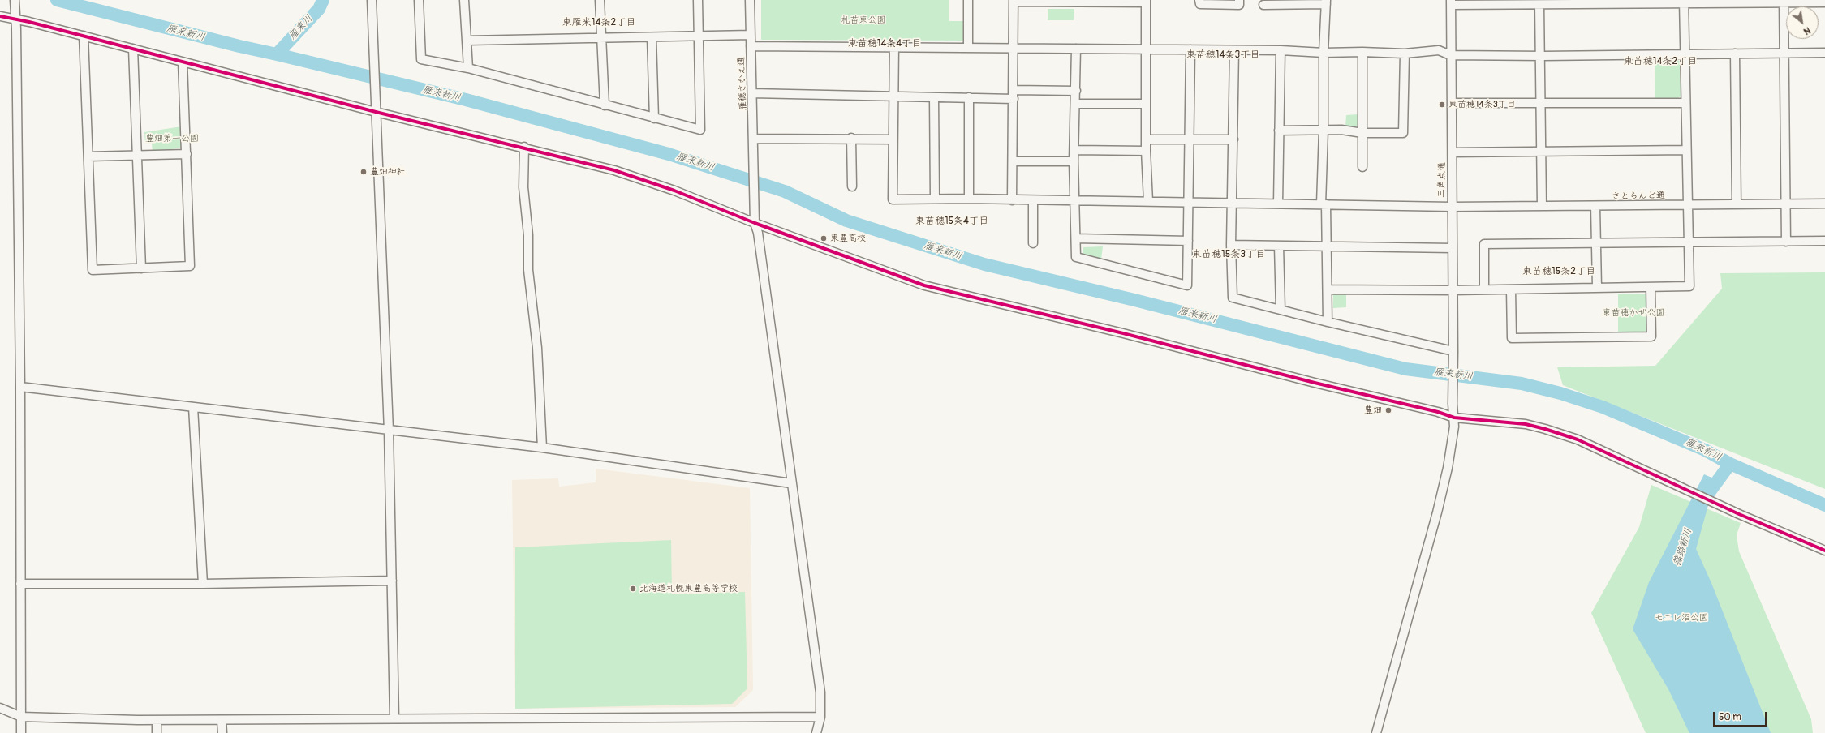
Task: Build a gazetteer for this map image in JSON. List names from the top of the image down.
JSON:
{
  "streets": {
    "street": ["雁穂さかえ通", "三角点通", "さとらんど通"]
  },
  "crossings": [
    ["三角点通", "さとらんど通"]
  ],
  "districts": [
    "東雁来14条2丁目",
    "東苗穂14条4丁目",
    "東苗穂14条3丁目",
    "東苗穂14条2丁目",
    "東苗穂15条4丁目",
    "東苗穂15条3丁目",
    "東苗穂15条2丁目"
  ],
  "water": ["雁来川", "雁来新川", "篠路新川"],
  "parks": [
    "札苗東公園",
    "豊畑第一公園",
    "東苗穂かぜ公園",
    "モエレ沼公園"
  ],
  "places": [
    "東苗穂14条3丁目",
    "豊畑神社",
    "東豊高校",
    "豊畑",
    "北海道札幌東豊高等学校"
  ],
  "scale_bar": "50 m",
  "north": "bottom right"
}
